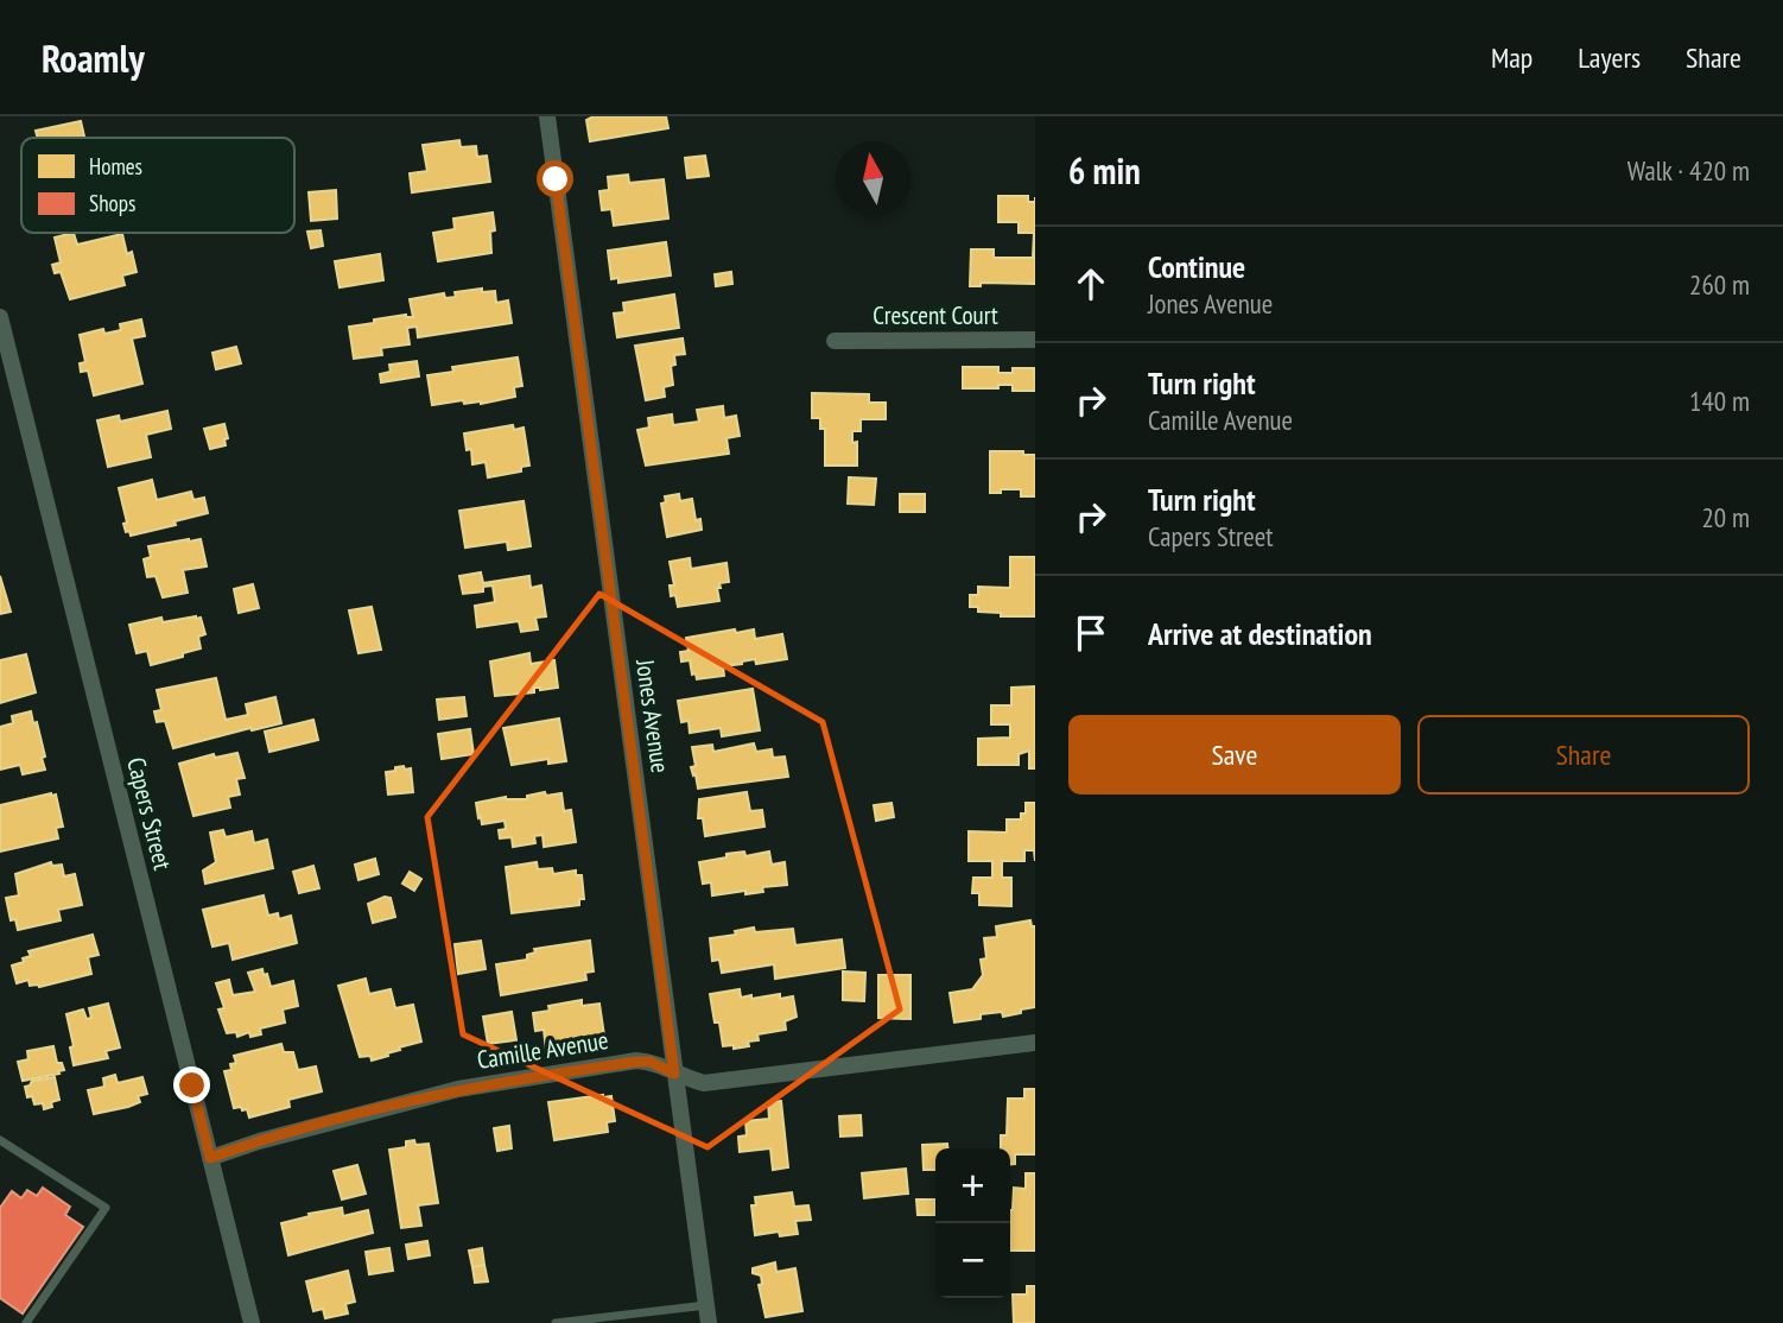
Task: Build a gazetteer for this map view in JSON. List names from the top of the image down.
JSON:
{
  "streets": {
    "street": [
      "Crescent Court",
      "Jones Avenue",
      "Capers Street",
      "Camille Avenue"
    ]
  },
  "crossings": [
    ["Jones Avenue", "Camille Avenue"],
    ["Capers Street", "Camille Avenue"]
  ],
  "legend": ["Homes", "Shops"],
  "north": "top",
  "page": {
    "header": "Roamly",
    "nav": ["Map", "Layers", "Share"],
    "heading": ["6 min", "Walk · 420 m"],
    "list": [
      ["Continue", "Jones Avenue", "260 m"],
      ["Turn right", "Camille Avenue", "140 m"],
      ["Turn right", "Capers Street", "20 m"],
      "Arrive at destination"
    ],
    "buttons": ["Save", "Share"],
    "map_buttons": ["+", "−"]
  }
}
